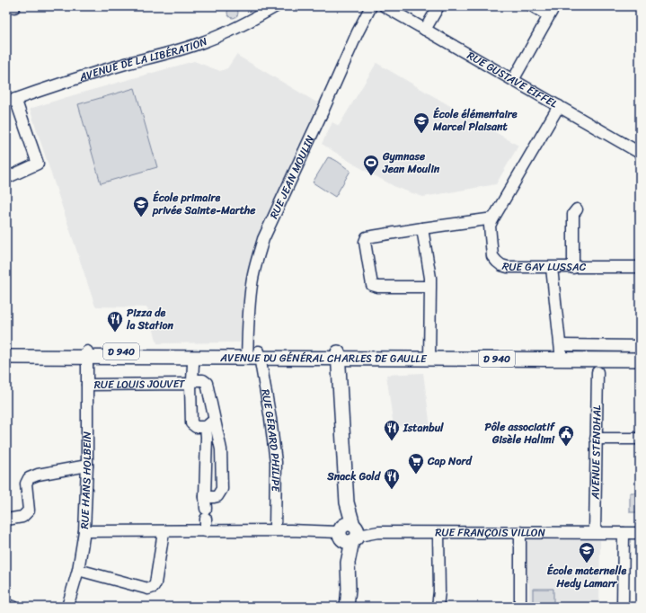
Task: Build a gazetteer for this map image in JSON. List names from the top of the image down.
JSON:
{
  "streets": {
    "main road": ["D 940", "AVENUE DU GÉNÉRAL CHARLES DE GAULLE"],
    "street": [
      "AVENUE DE LA LIBÉRATION",
      "RUE GUSTAVE EIFFEL",
      "RUE JEAN MOULIN",
      "RUE GAY LUSSAC",
      "RUE LOUIS JOUVET",
      "RUE GÉRARD PHILIPE",
      "AVENUE STENDHAL",
      "RUE HANS HOLBEIN",
      "RUE FRANÇOIS VILLON"
    ]
  },
  "crossings": [
    ["RUE GUSTAVE EIFFEL", "RUE GAY LUSSAC"],
    ["RUE JEAN MOULIN", "AVENUE DU GÉNÉRAL CHARLES DE GAULLE"],
    ["RUE JEAN MOULIN", "RUE GÉRARD PHILIPE"],
    ["AVENUE DU GÉNÉRAL CHARLES DE GAULLE", "RUE GÉRARD PHILIPE"],
    ["AVENUE DU GÉNÉRAL CHARLES DE GAULLE", "RUE HANS HOLBEIN"],
    ["RUE LOUIS JOUVET", "RUE HANS HOLBEIN"],
    ["RUE GÉRARD PHILIPE", "RUE FRANÇOIS VILLON"],
    ["AVENUE STENDHAL", "RUE FRANÇOIS VILLON"],
    ["RUE HANS HOLBEIN", "RUE FRANÇOIS VILLON"]
  ],
  "places": {
    "school or university": ["École élémentaire Marcel Plaisant", "École primaire privée Sainte-Marthe", "École maternelle Hedy Lamarr"],
    "sports": ["Gymnase Jean Moulin"],
    "restaurant": ["Pizza de la Station", "Istanbul", "Snack Gold"],
    "public building": ["Pôle associatif Gisèle Halimi"],
    "supermarket": ["Cap Nord"]
  }
}
